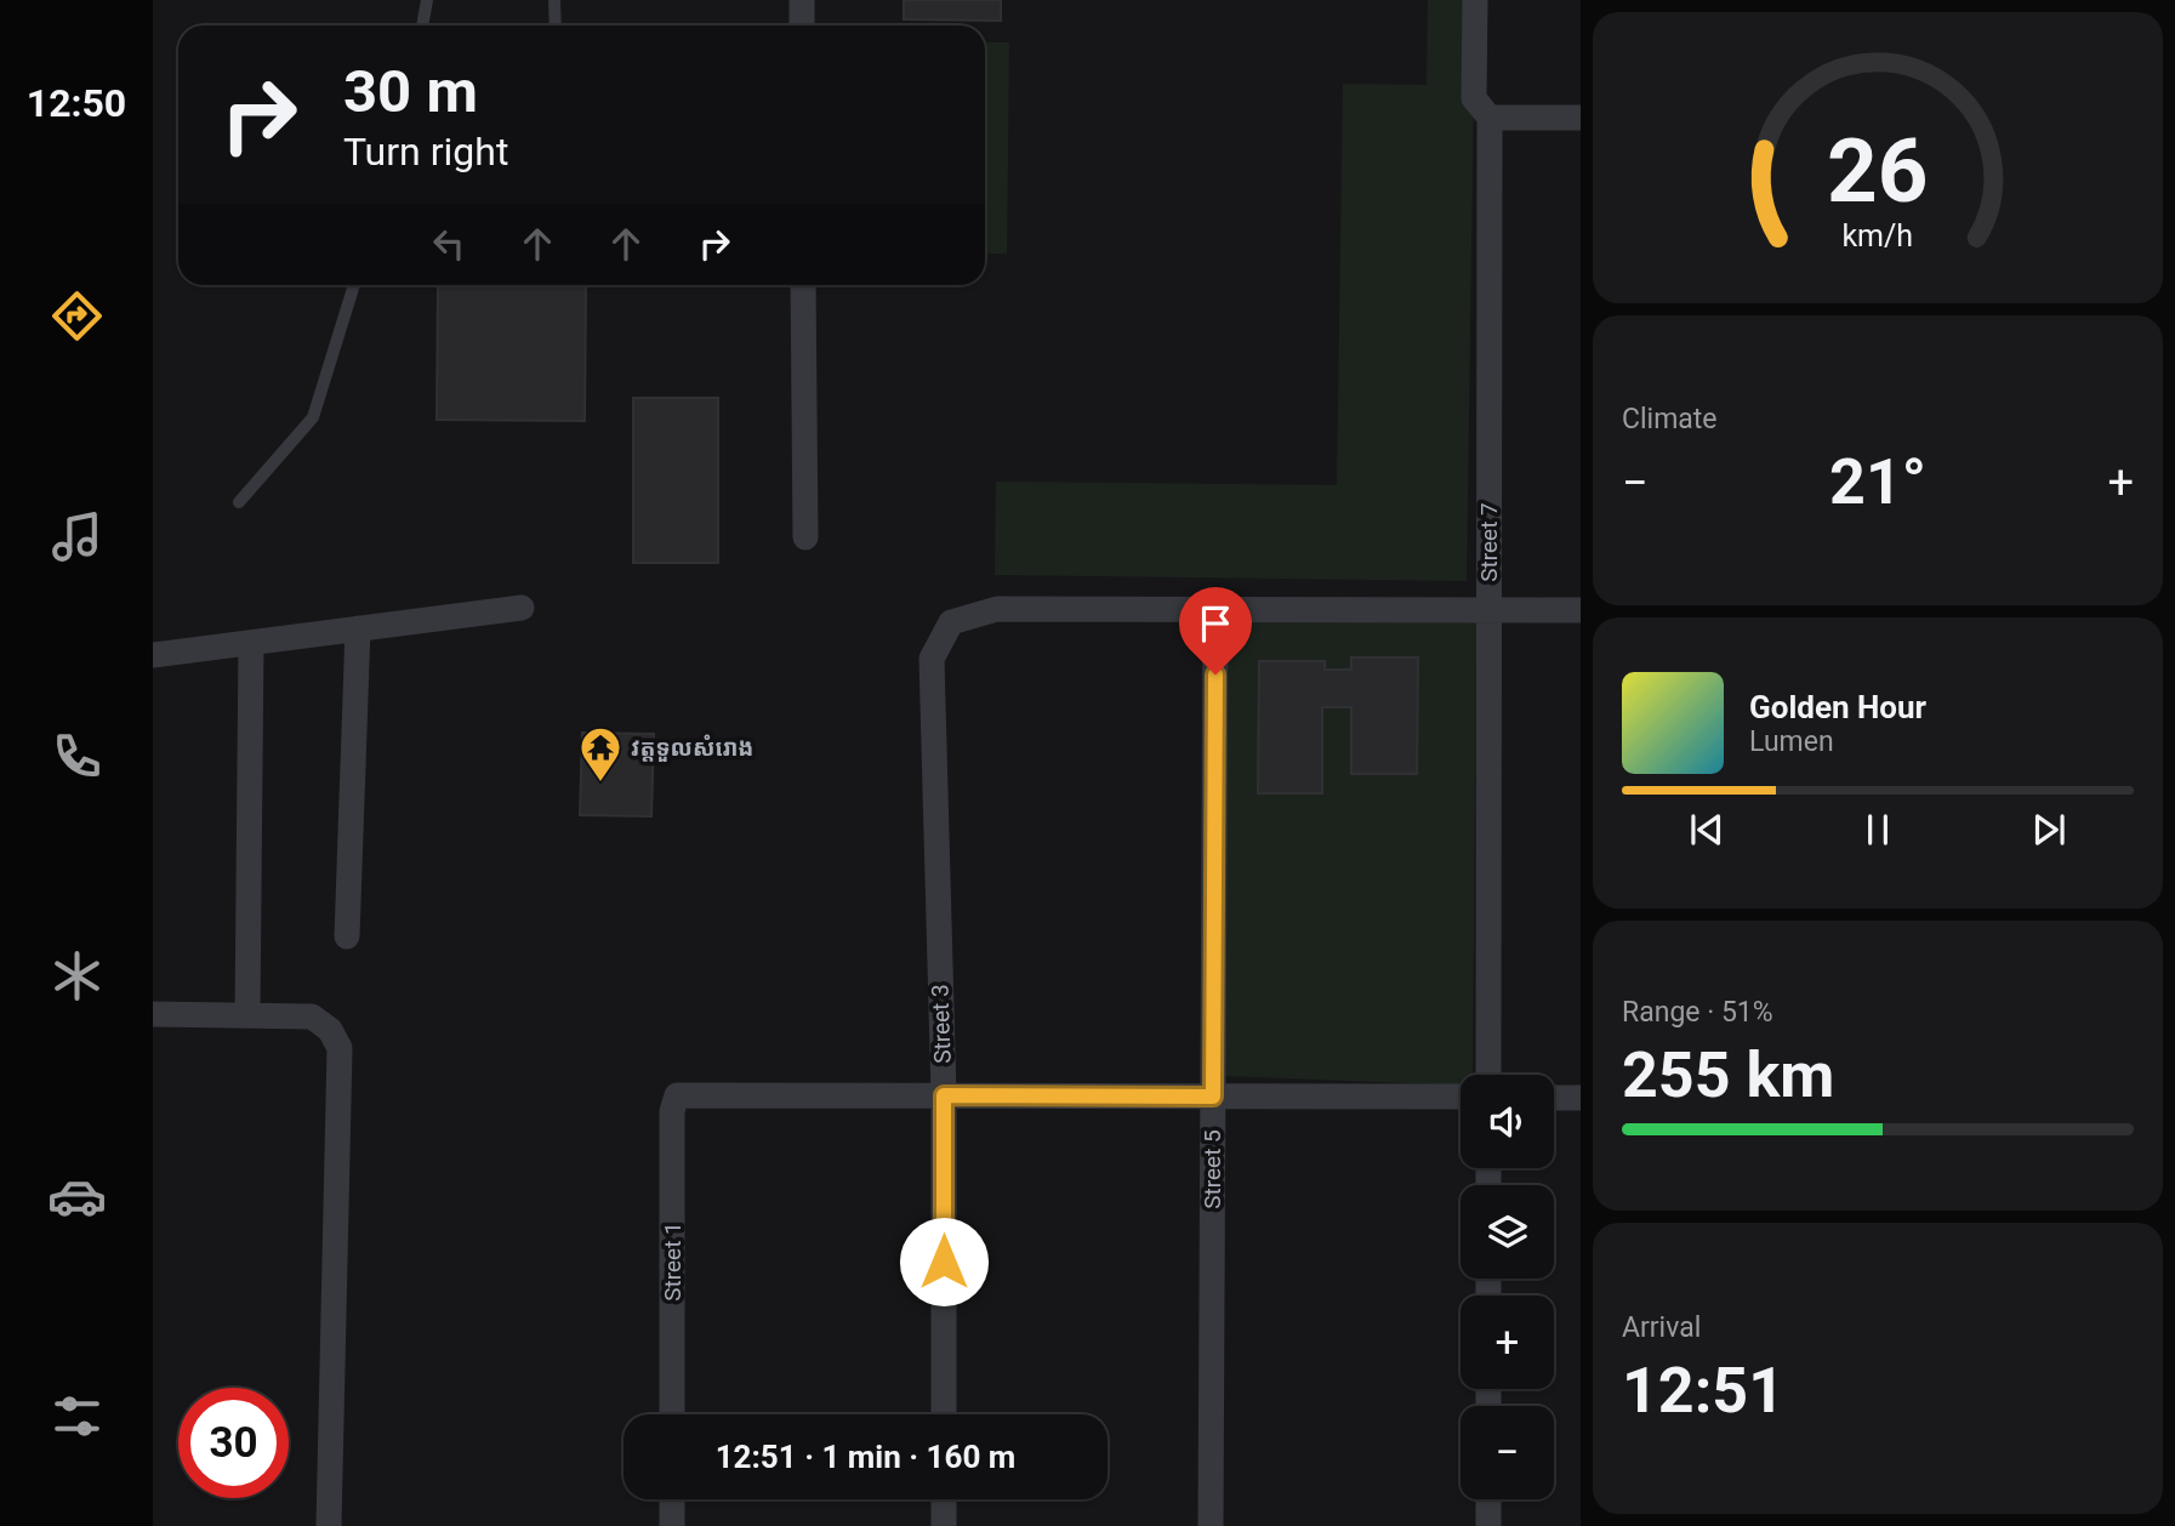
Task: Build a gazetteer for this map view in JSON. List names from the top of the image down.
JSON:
{
  "streets": {
    "street": [
      "Street 7",
      "Street 3",
      "Street 5",
      "Street 1"
    ]
  },
  "crossings": [
    ["Street 3", "Street 5"],
    ["Street 3", "Street 1"]
  ],
  "places": {
    "temple": ["វត្តទួលសំរោង"]
  },
  "page": {
    "tabs": "12:50",
    "turn": ["30 m", "Turn right"],
    "tile": [
      "Climate",
      ["Range · 51%", "255 km"],
      ["Arrival", "12:51"]
    ],
    "heat": ["−", "21°", "+"],
    "song": ["Golden Hour", "Lumen"],
    "map_buttons": ["+", "−"],
    "limit": "30",
    "trip": "12:51 · 1 min · 160 m",
    "gauge": ["26", "km/h"]
  }
}
